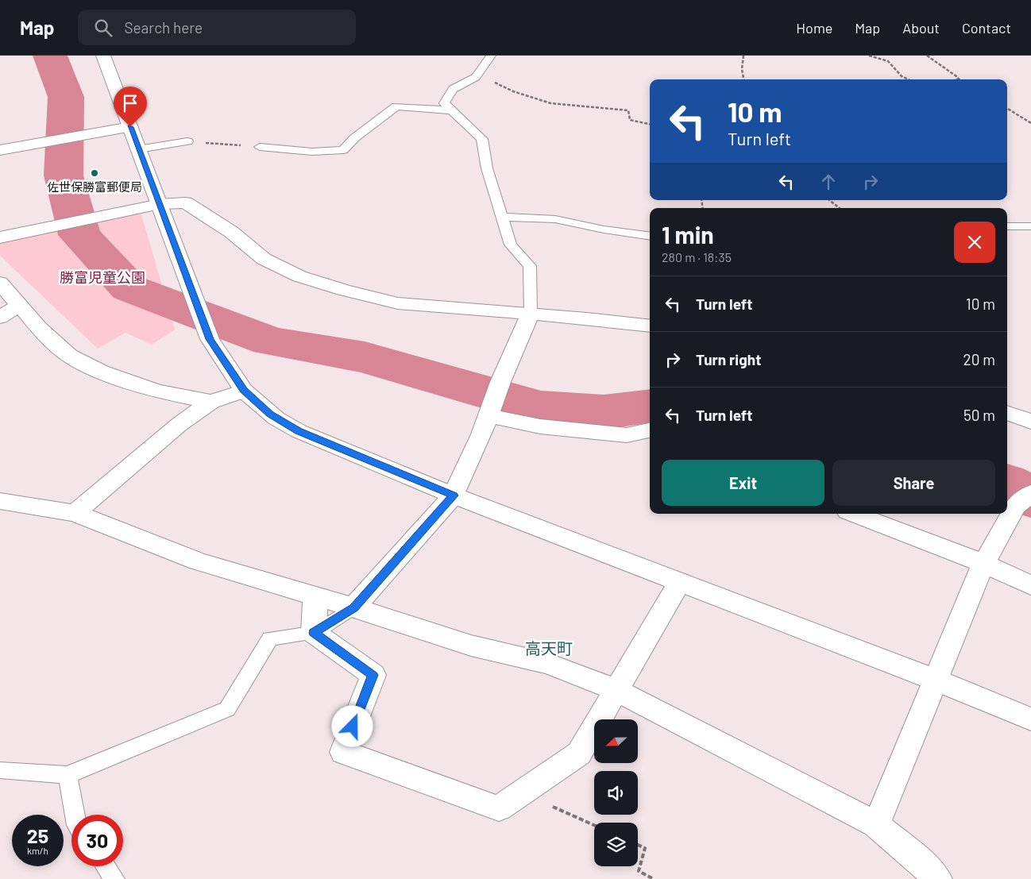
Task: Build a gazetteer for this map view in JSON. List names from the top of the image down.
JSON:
{
  "districts": ["高天町"],
  "parks": ["勝富児童公園"],
  "places": ["佐世保勝富郵便局"],
  "north": "left",
  "page": {
    "header": "Map",
    "search": "Search here",
    "nav": [
      "Home",
      "Map",
      "About",
      "Contact"
    ],
    "turn": ["10 m", "Turn left"],
    "heading": ["1 min", "280 m · 18:35"],
    "list": [
      {
        "name": "Turn left",
        "value": "10 m"
      },
      {
        "name": "Turn right",
        "value": "20 m"
      },
      {
        "name": "Turn left",
        "value": "50 m"
      }
    ],
    "buttons": ["Exit", "Share"],
    "speed": "25 km/h",
    "limit": "30"
  }
}
